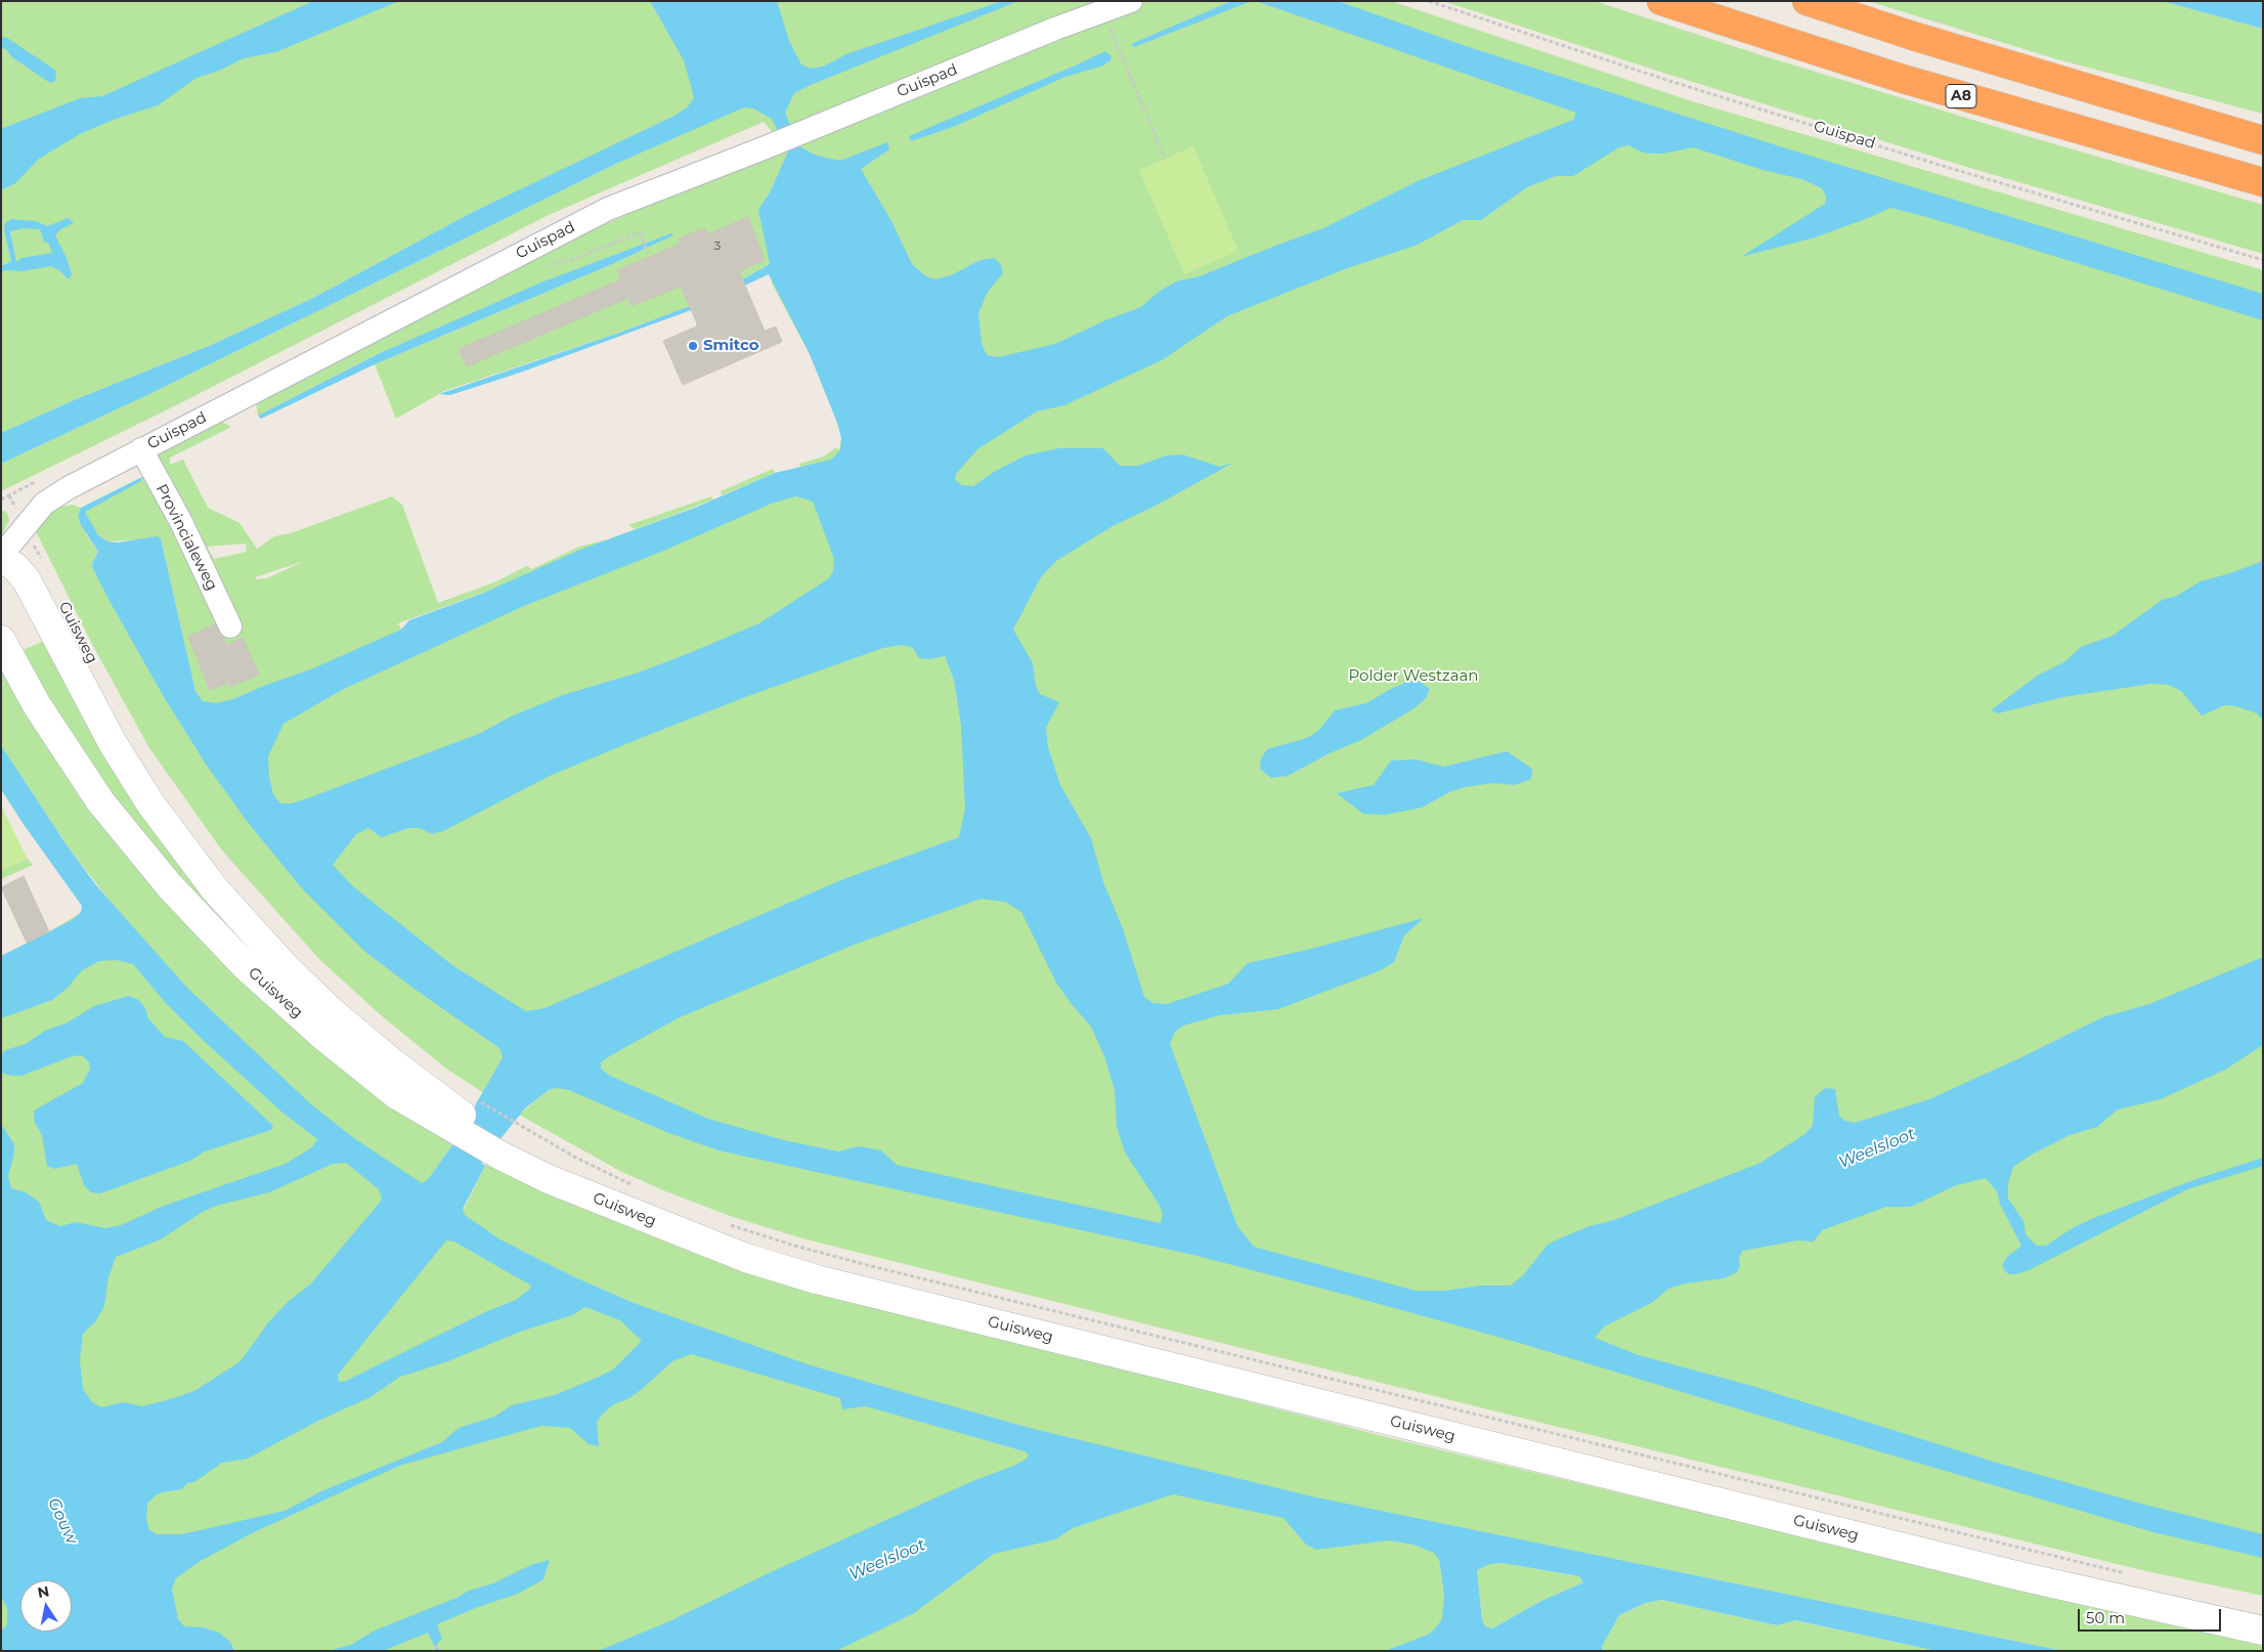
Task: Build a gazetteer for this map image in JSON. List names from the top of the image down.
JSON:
{
  "streets": {
    "highway": ["A8"],
    "main road": ["Guisweg"],
    "street": ["Guispad", "Provincialeweg"]
  },
  "crossings": [
    ["Guispad", "Provincialeweg"],
    ["Guispad", "Guisweg"]
  ],
  "water": ["Weelsloot", "Gouw"],
  "parks": ["Polder Westzaan"],
  "places": ["Smitco"],
  "house_numbers": ["3"],
  "scale_bar": "50 m",
  "north": "top"
}
